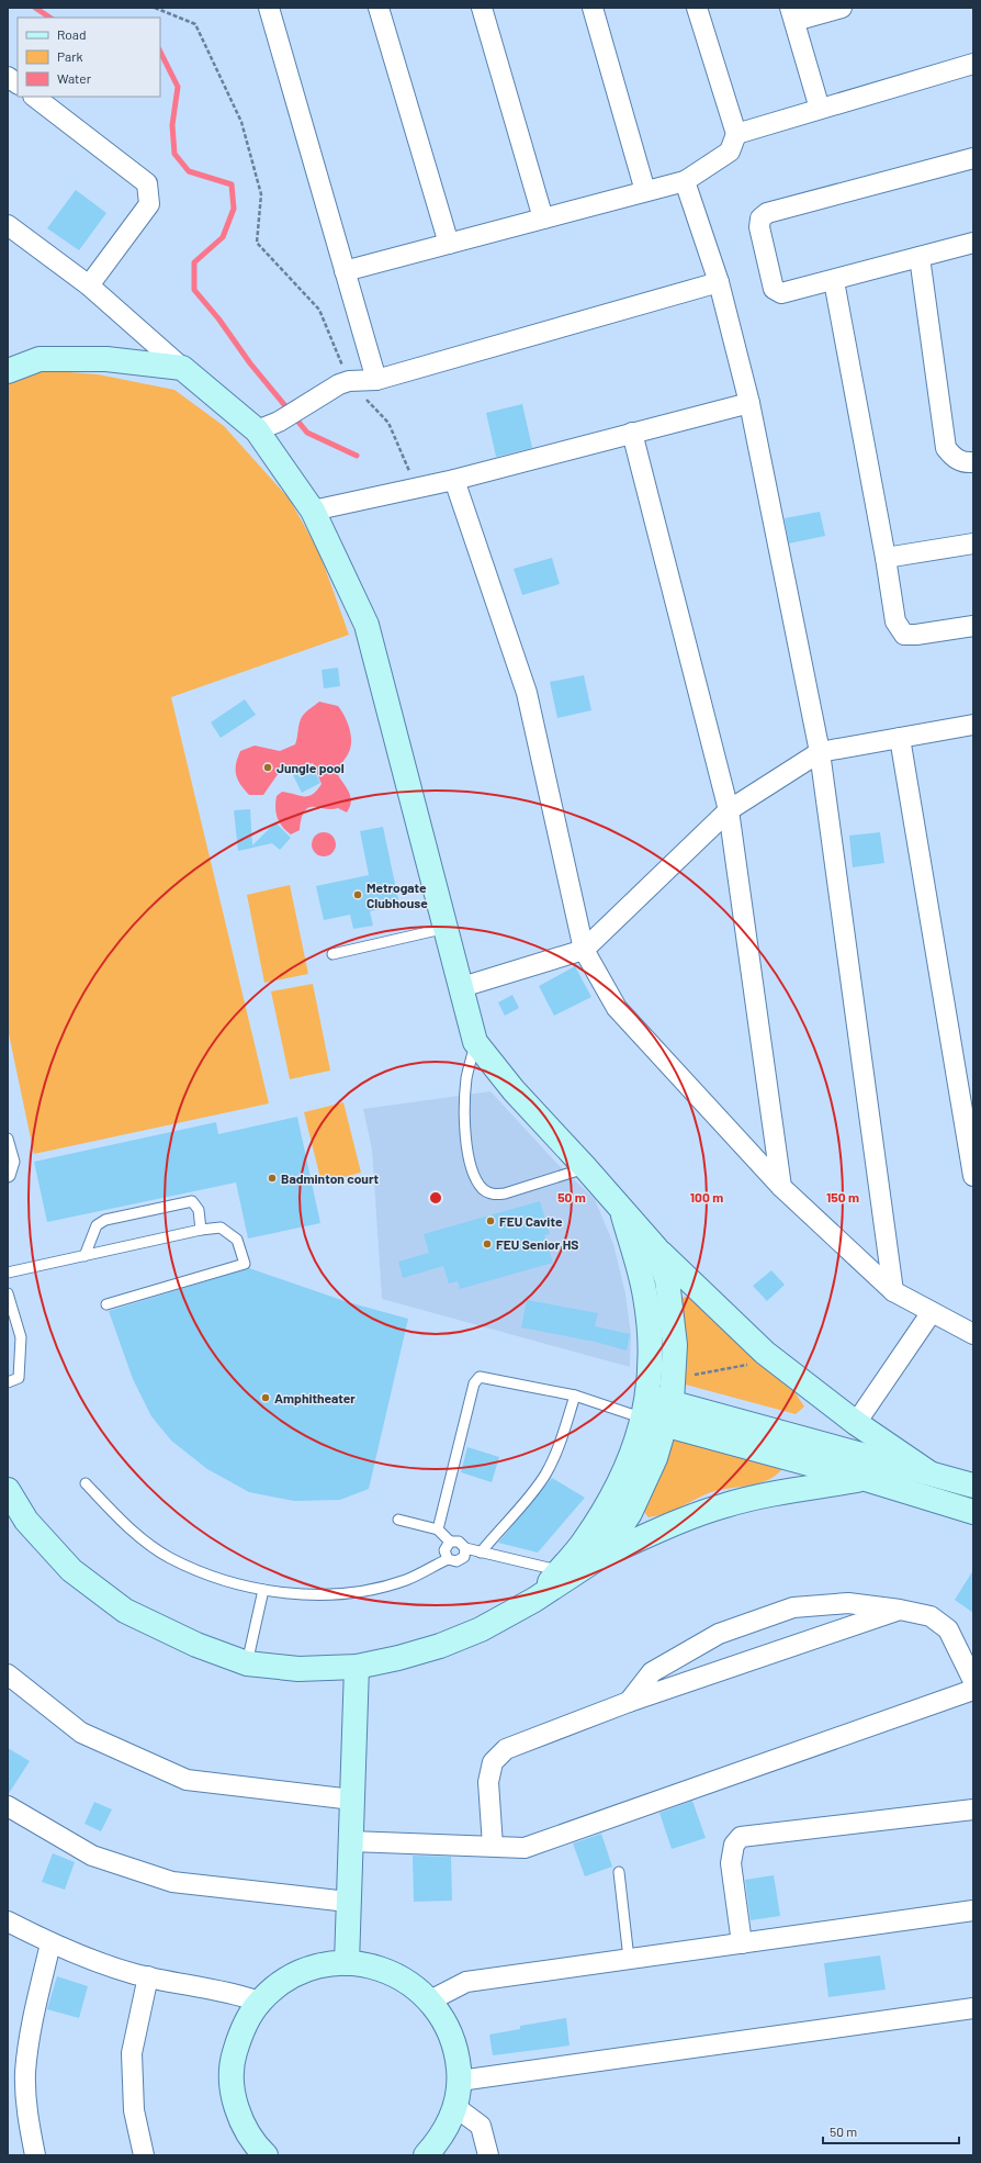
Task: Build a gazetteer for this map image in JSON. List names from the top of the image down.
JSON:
{
  "places": [
    "Jungle pool",
    "Metrogate Clubhouse",
    "Badminton court",
    "FEU Cavite",
    "FEU Senior HS",
    "Amphitheater"
  ],
  "legend": ["Road", "Park", "Water"],
  "scale_bar": "50 m",
  "rings": ["50 m", "100 m", "150 m"]
}
